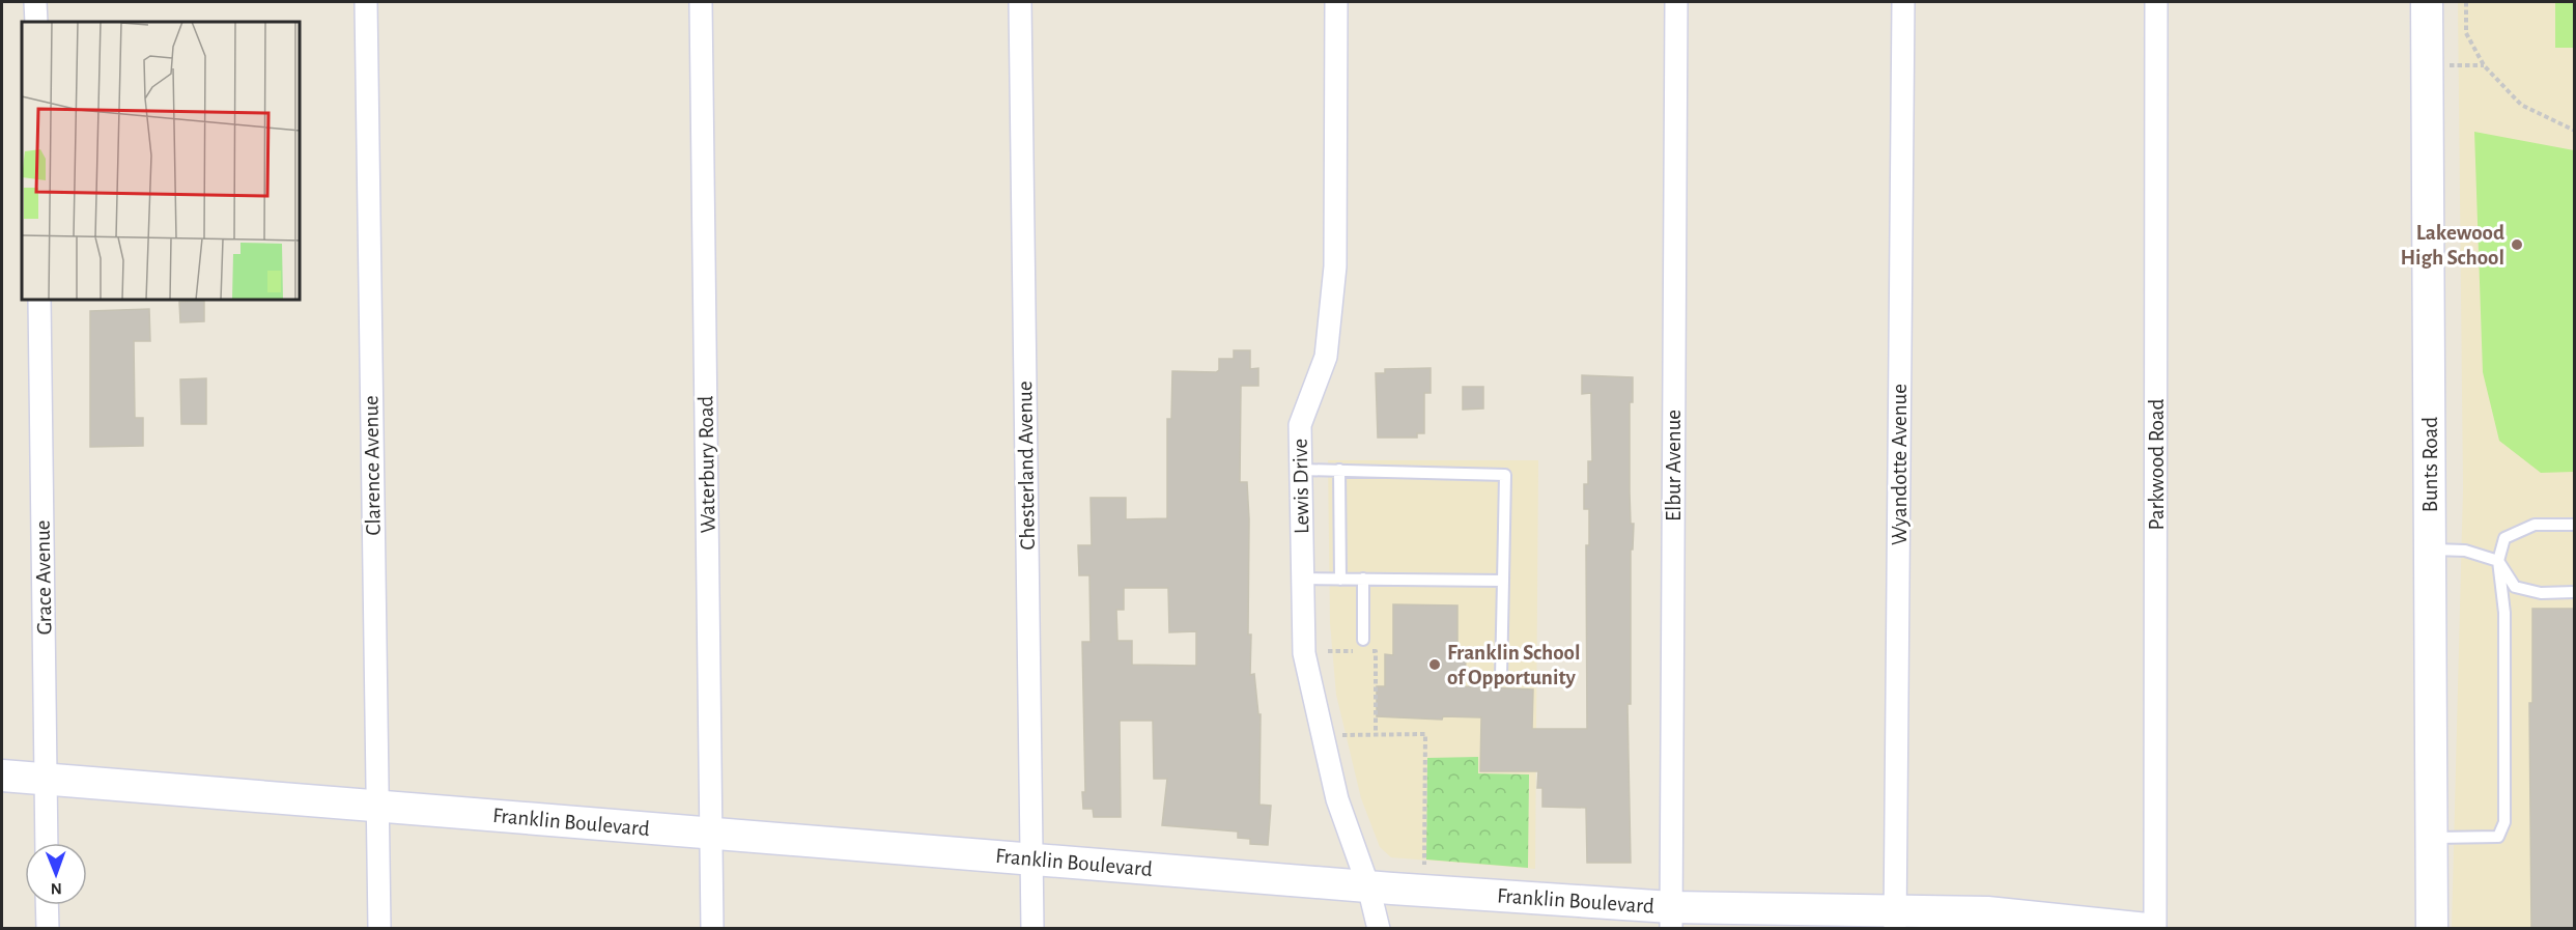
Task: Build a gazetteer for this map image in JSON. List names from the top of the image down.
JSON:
{
  "streets": {
    "street": [
      "Waterbury Road",
      "Wyandotte Avenue",
      "Parkwood Road",
      "Bunts Road",
      "Clarence Avenue",
      "Chesterland Avenue",
      "Elbur Avenue",
      "Lewis Drive",
      "Grace Avenue",
      "Franklin Boulevard"
    ]
  },
  "crossings": [
    ["Waterbury Road", "Franklin Boulevard"],
    ["Wyandotte Avenue", "Franklin Boulevard"],
    ["Clarence Avenue", "Franklin Boulevard"],
    ["Chesterland Avenue", "Franklin Boulevard"],
    ["Elbur Avenue", "Franklin Boulevard"],
    ["Lewis Drive", "Franklin Boulevard"],
    ["Grace Avenue", "Franklin Boulevard"]
  ],
  "places": ["Lakewood High School", "Franklin School of Opportunity"],
  "north": "bottom"
}
